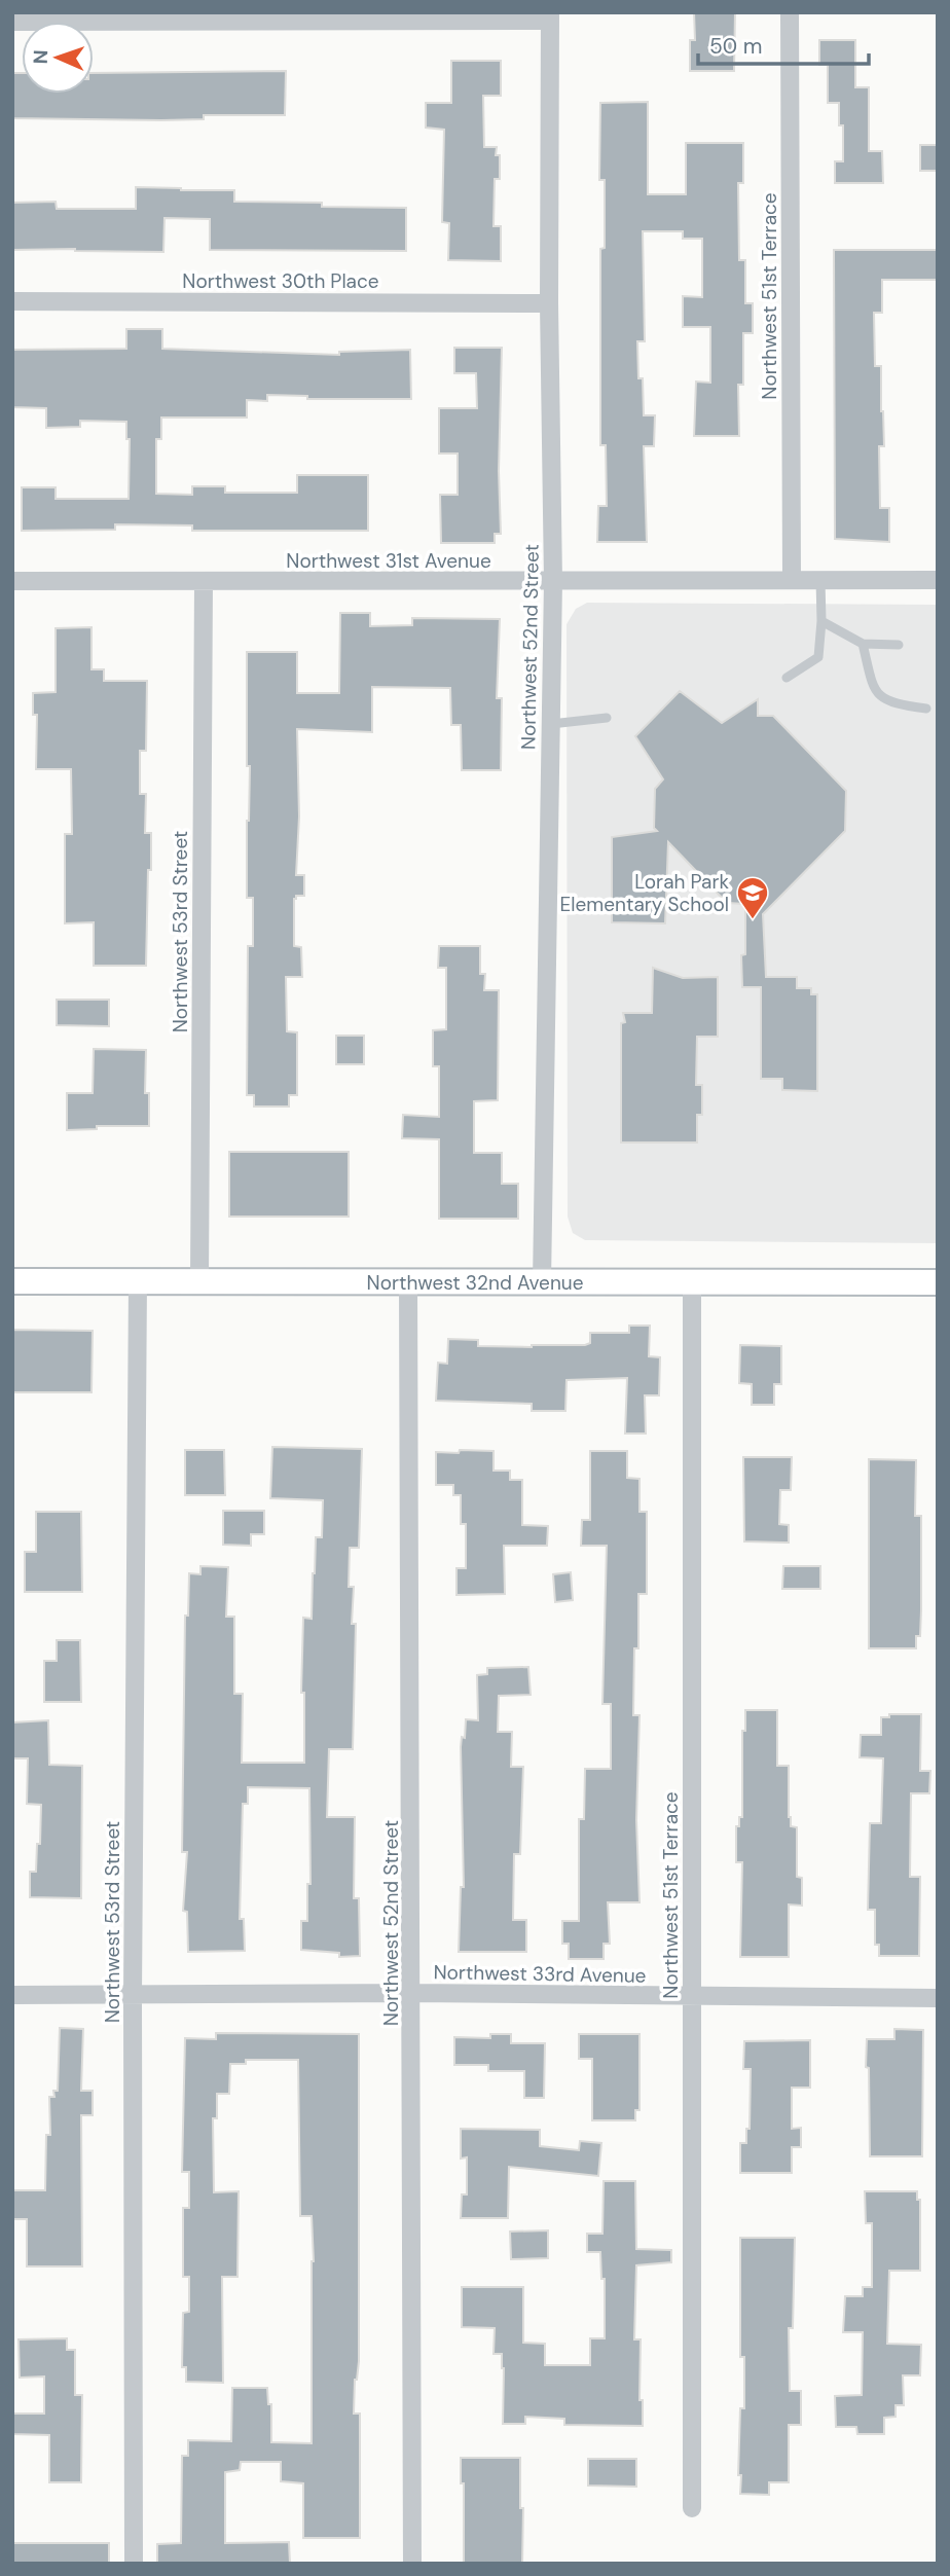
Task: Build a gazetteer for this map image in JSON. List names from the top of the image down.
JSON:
{
  "streets": {
    "main road": ["Northwest 32nd Avenue"],
    "street": [
      "Northwest 30th Place",
      "Northwest 51st Terrace",
      "Northwest 31st Avenue",
      "Northwest 52nd Street",
      "Northwest 53rd Street",
      "Northwest 33rd Avenue"
    ]
  },
  "crossings": [
    ["Northwest 30th Place", "Northwest 52nd Street"],
    ["Northwest 51st Terrace", "Northwest 31st Avenue"],
    ["Northwest 51st Terrace", "Northwest 32nd Avenue"],
    ["Northwest 51st Terrace", "Northwest 33rd Avenue"],
    ["Northwest 31st Avenue", "Northwest 52nd Street"],
    ["Northwest 31st Avenue", "Northwest 53rd Street"],
    ["Northwest 52nd Street", "Northwest 32nd Avenue"],
    ["Northwest 52nd Street", "Northwest 33rd Avenue"],
    ["Northwest 53rd Street", "Northwest 32nd Avenue"],
    ["Northwest 53rd Street", "Northwest 33rd Avenue"]
  ],
  "places": {
    "school or university": ["Lorah Park Elementary School"]
  },
  "scale_bar": "50 m",
  "north": "left"
}
